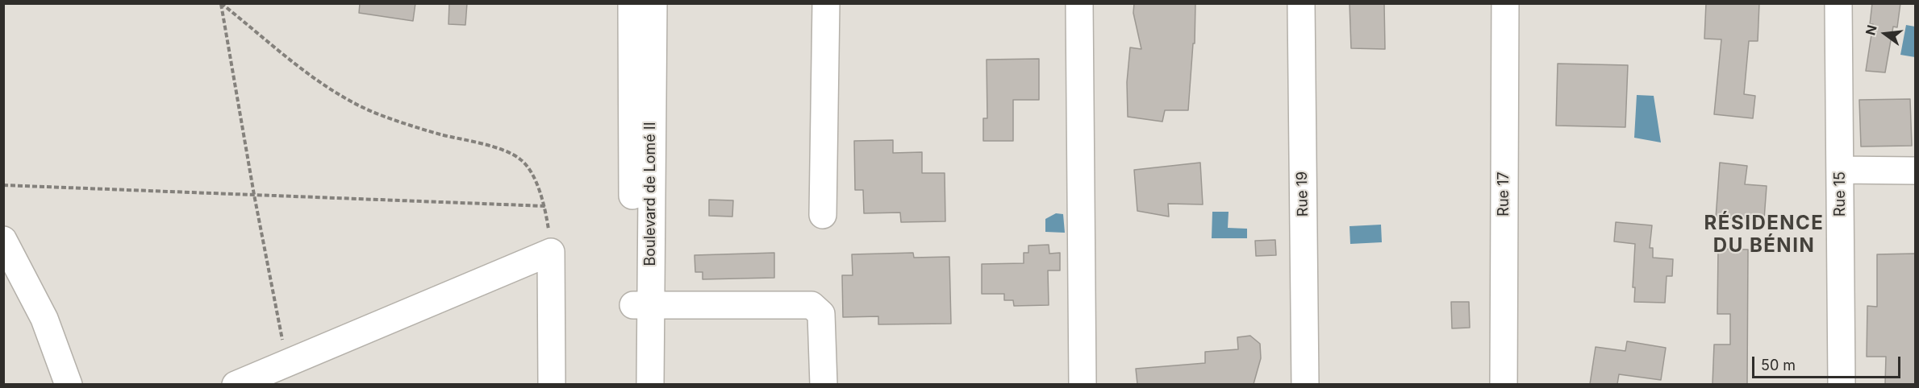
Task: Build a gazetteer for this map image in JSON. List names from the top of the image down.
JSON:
{
  "streets": {
    "street": [
      "Boulevard de Lomé II",
      "Rue 19",
      "Rue 17",
      "Rue 15"
    ]
  },
  "districts": ["RÉSIDENCE DU BÉNIN"],
  "scale_bar": "50 m",
  "north": "left"
}
